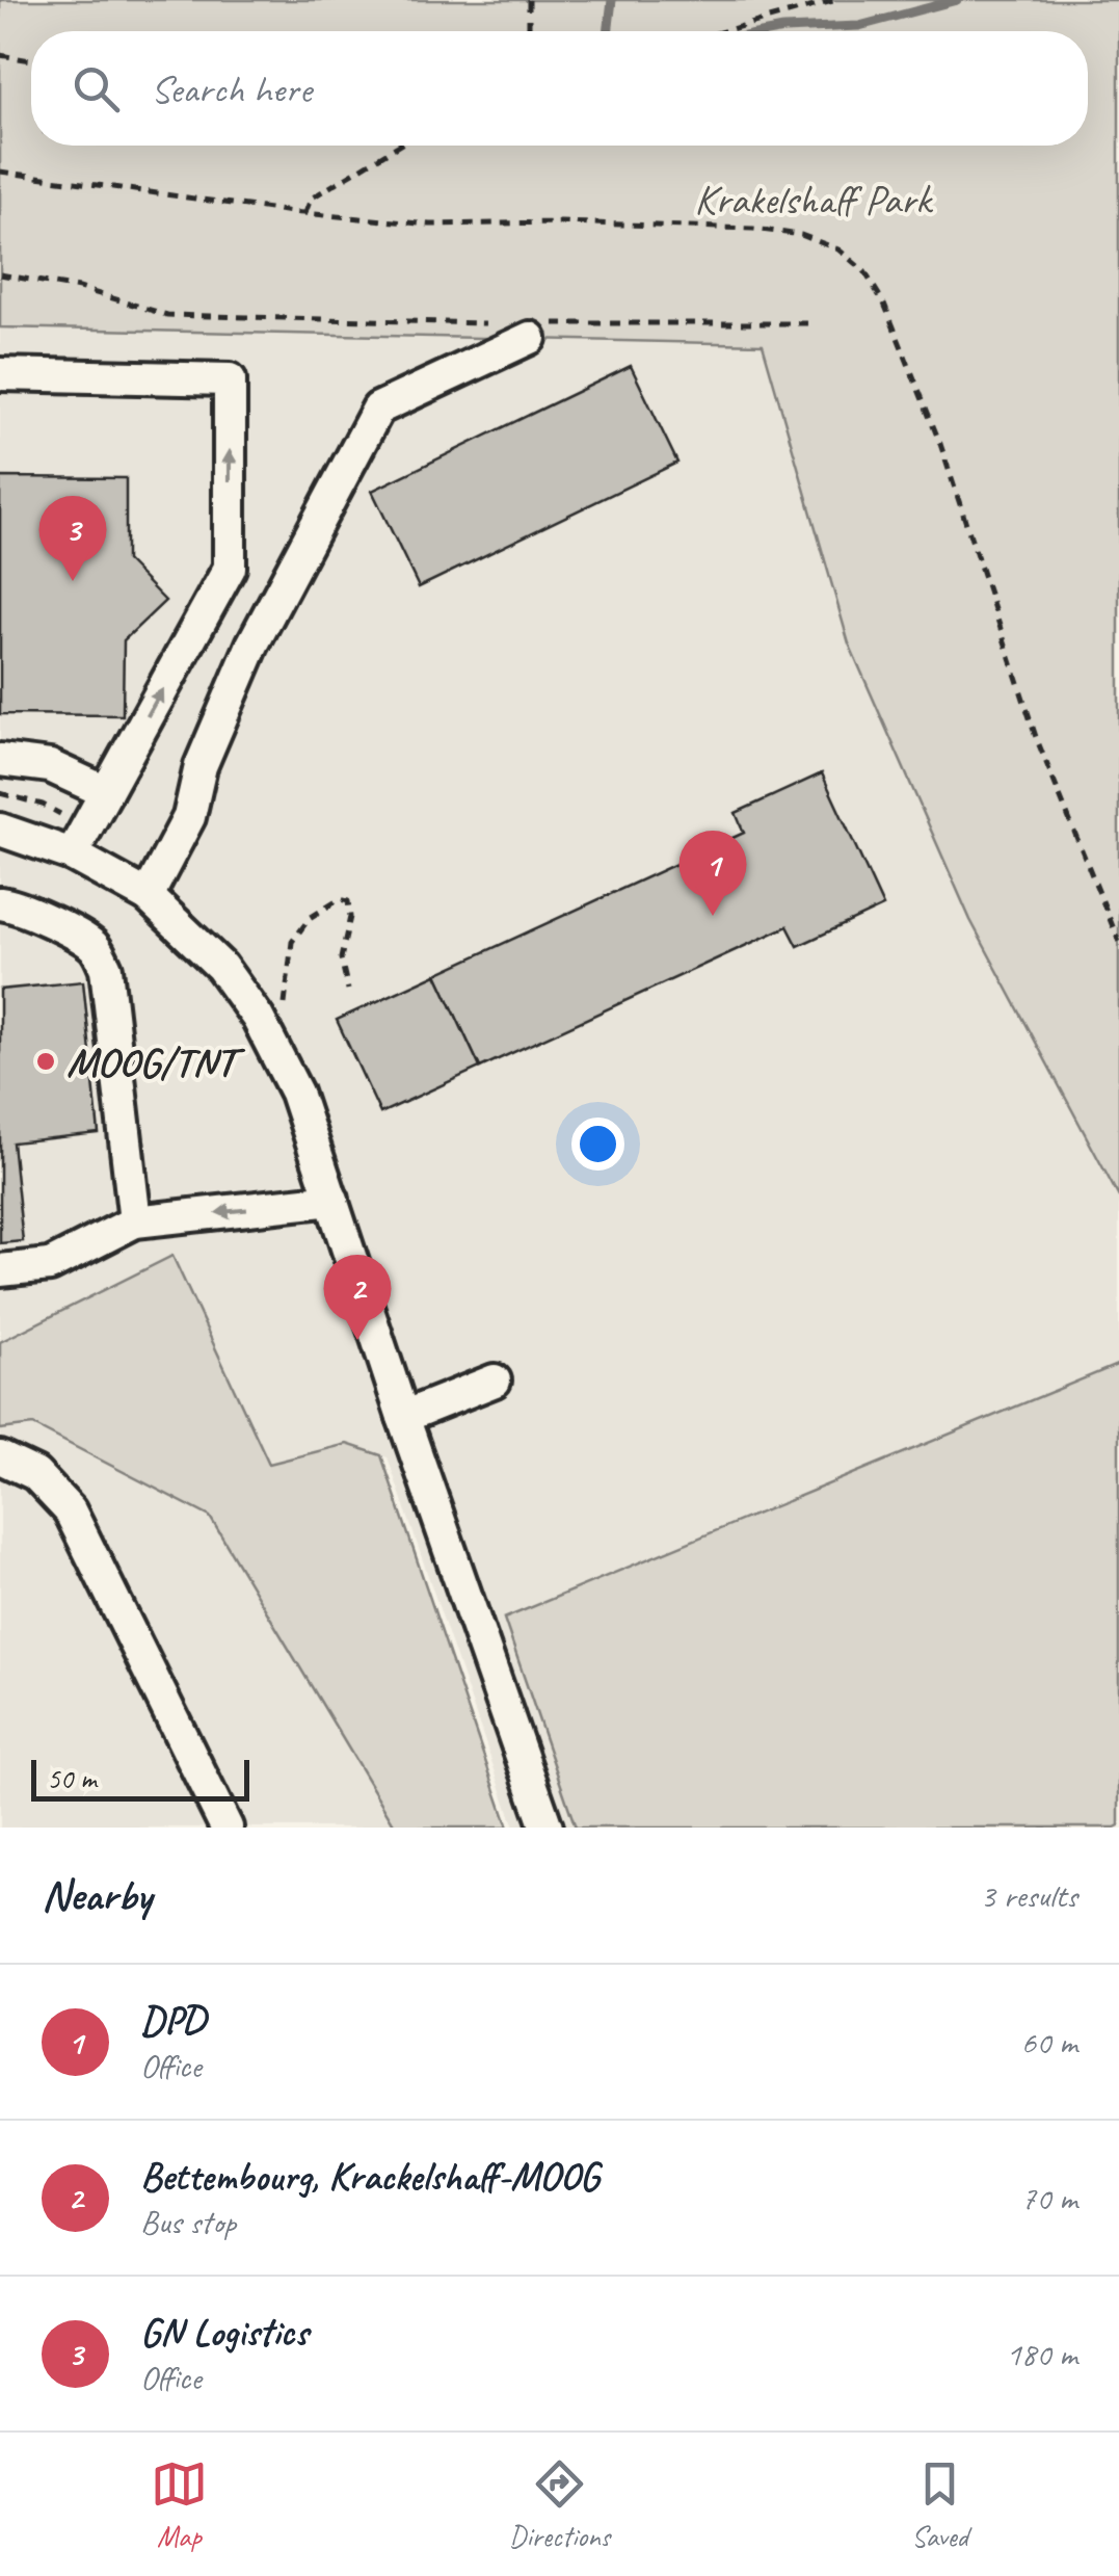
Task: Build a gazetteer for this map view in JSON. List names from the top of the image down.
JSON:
{
  "parks": ["Krakelshaff Park"],
  "places": ["MOOG/TNT"],
  "scale_bar": "50 m",
  "page": {
    "search": "Search here",
    "pins": ["3", "1", "2"],
    "scale": "50 m",
    "heading": ["Nearby", "3 results"],
    "list": [
      {
        "mark": "1",
        "name": "DPD",
        "note": "Office",
        "value": "60 m"
      },
      {
        "mark": "2",
        "name": "Bettembourg, Krackelshaff-MOOG",
        "note": "Bus stop",
        "value": "70 m"
      },
      {
        "mark": "3",
        "name": "GN Logistics",
        "note": "Office",
        "value": "180 m"
      }
    ],
    "nav": ["Map", "Directions", "Saved"]
  }
}
